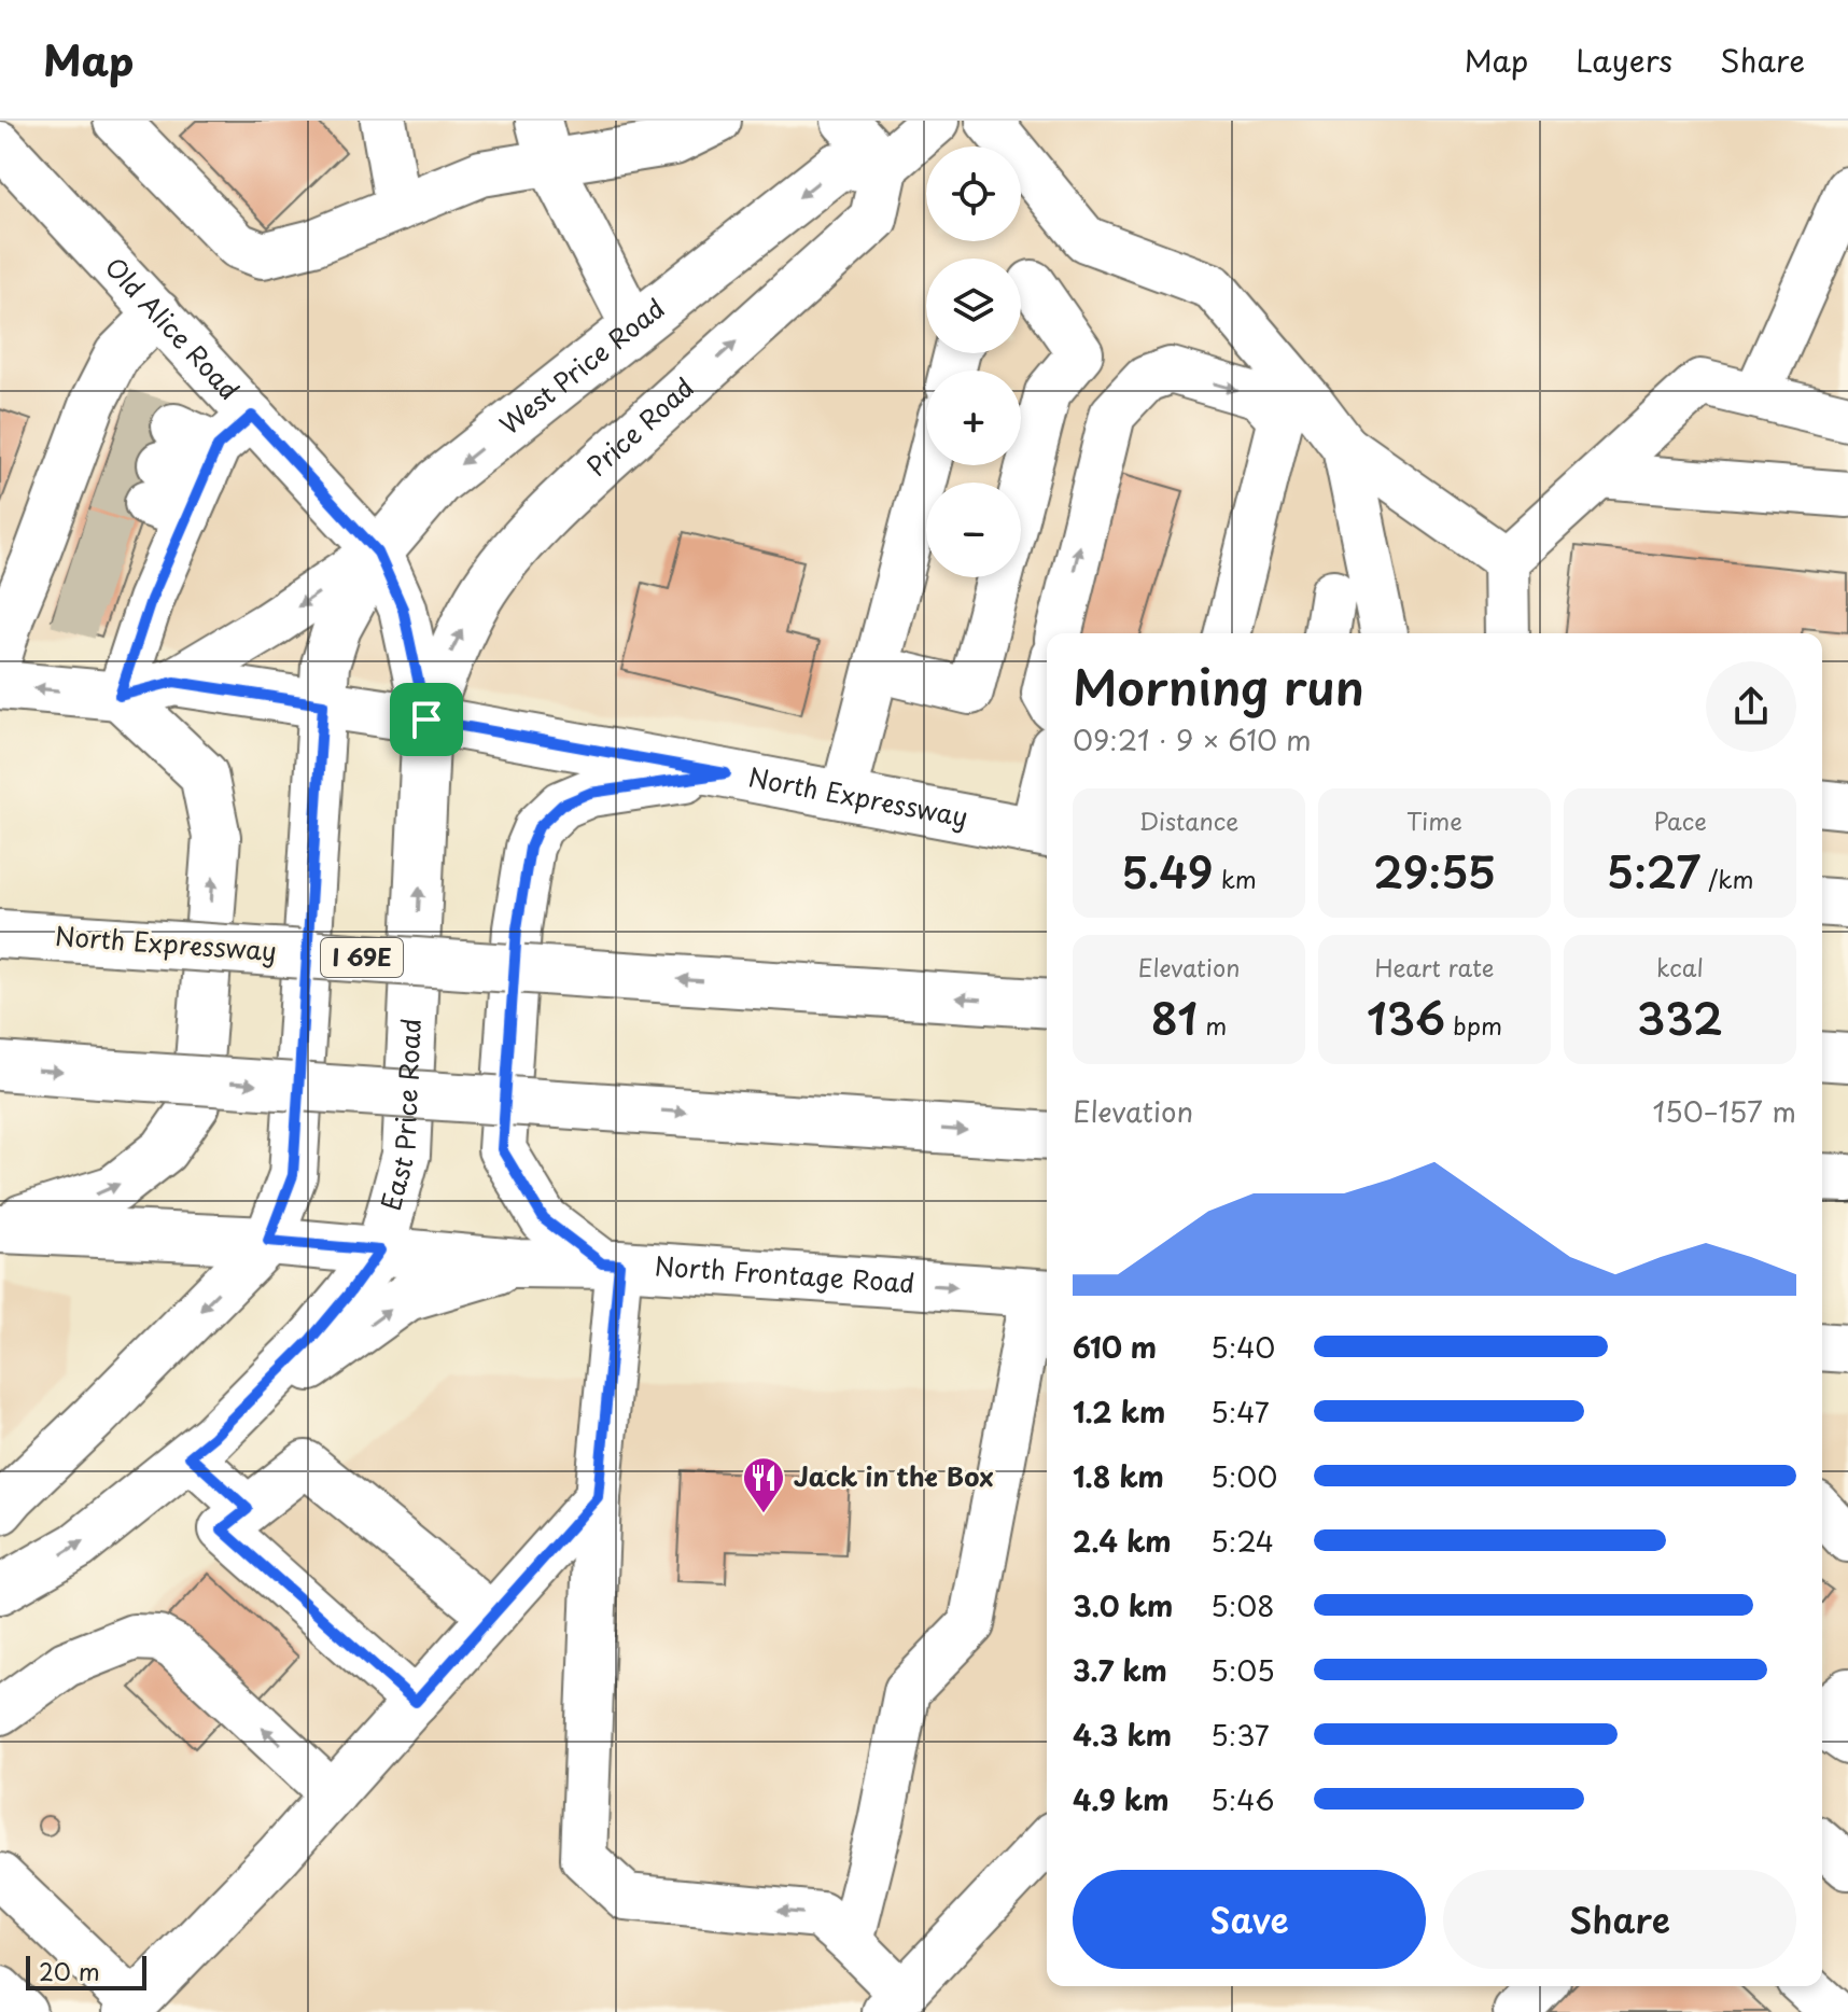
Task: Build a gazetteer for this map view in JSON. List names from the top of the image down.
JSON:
{
  "streets": {
    "main road": [
      "West Price Road",
      "Price Road",
      "North Expressway",
      "I 69E",
      "East Price Road",
      "North Frontage Road"
    ],
    "street": ["Old Alice Road"]
  },
  "crossings": [
    ["Old Alice Road", "West Price Road"],
    ["West Price Road", "Price Road"],
    ["West Price Road", "North Expressway"],
    ["Price Road", "North Expressway"],
    ["Price Road", "East Price Road"],
    ["North Expressway", "East Price Road"],
    ["East Price Road", "North Frontage Road"]
  ],
  "one_way": ["West Price Road", "Price Road"],
  "places": {
    "restaurant": ["Jack in the Box"]
  },
  "scale_bar": "20 m",
  "page": {
    "header": "Map",
    "nav": ["Map", "Layers", "Share"],
    "map_buttons": ["+", "−"],
    "heading": ["Morning run", "09:21 · 9 × 610 m"],
    "stats": [
      ["Distance", "5.49 km"],
      ["Time", "29:55"],
      ["Pace", "5:27 /km"],
      ["Elevation", "81 m"],
      ["Heart rate", "136 bpm"],
      ["kcal", "332"]
    ],
    "chart": ["Elevation", "150–157 m"],
    "list": [
      {
        "name": "610 m",
        "note": "5:40"
      },
      {
        "name": "1.2 km",
        "note": "5:47"
      },
      {
        "name": "1.8 km",
        "note": "5:00"
      },
      {
        "name": "2.4 km",
        "note": "5:24"
      },
      {
        "name": "3.0 km",
        "note": "5:08"
      },
      {
        "name": "3.7 km",
        "note": "5:05"
      },
      {
        "name": "4.3 km",
        "note": "5:37"
      },
      {
        "name": "4.9 km",
        "note": "5:46"
      }
    ],
    "buttons": ["Save", "Share"],
    "scale": "20 m"
  }
}
